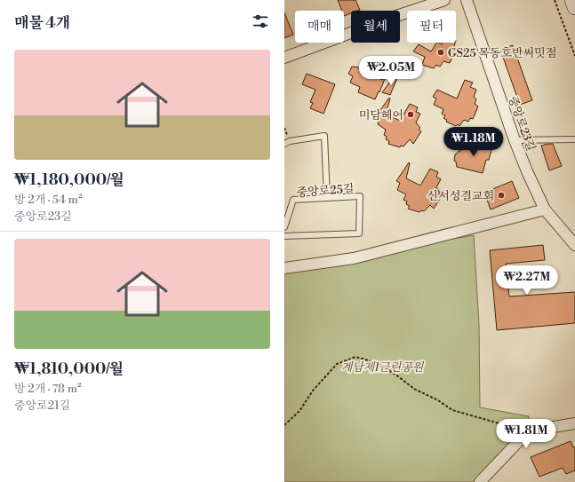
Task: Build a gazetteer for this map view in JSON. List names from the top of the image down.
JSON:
{
  "streets": {
    "street": ["중앙로23길"],
    "lane": ["중앙로25길"]
  },
  "parks": ["계남제1근린공원"],
  "places": ["GS25 목동호반써밋점", "미담헤어", "신서성결교회"],
  "page": {
    "heading": "매물 4개",
    "chip": ["매매", "월세", "필터"],
    "list": [
      {
        "name": "₩1,180,000/월",
        "note": "방 2개 · 54 m² · 중앙로23길"
      },
      {
        "name": "₩1,810,000/월",
        "note": "방 2개 · 78 m² · 중앙로21길"
      }
    ],
    "price": [
      "₩2.05M",
      "₩1.18M",
      "₩2.27M",
      "₩1.81M"
    ]
  }
}
